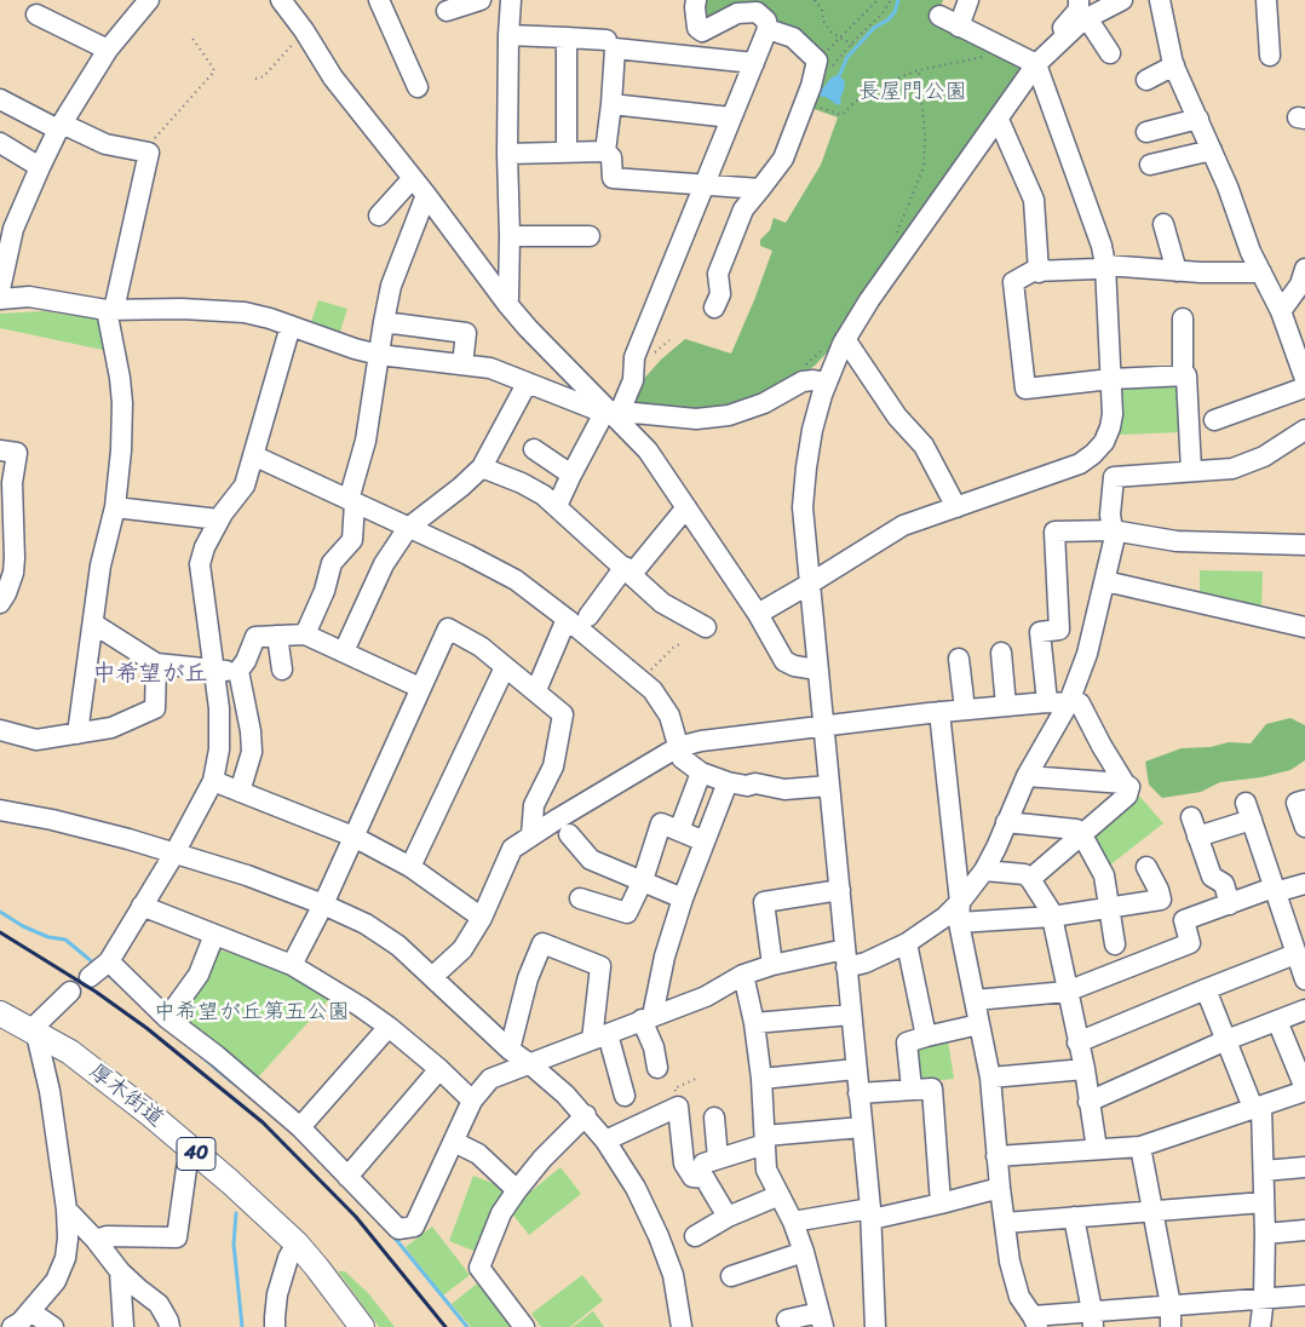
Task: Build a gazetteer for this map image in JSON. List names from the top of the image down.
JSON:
{
  "streets": {
    "main road": ["厚木街道", "40"]
  },
  "districts": ["中希望が丘"],
  "parks": ["長屋門公園", "中希望が丘第五公園"]
}
